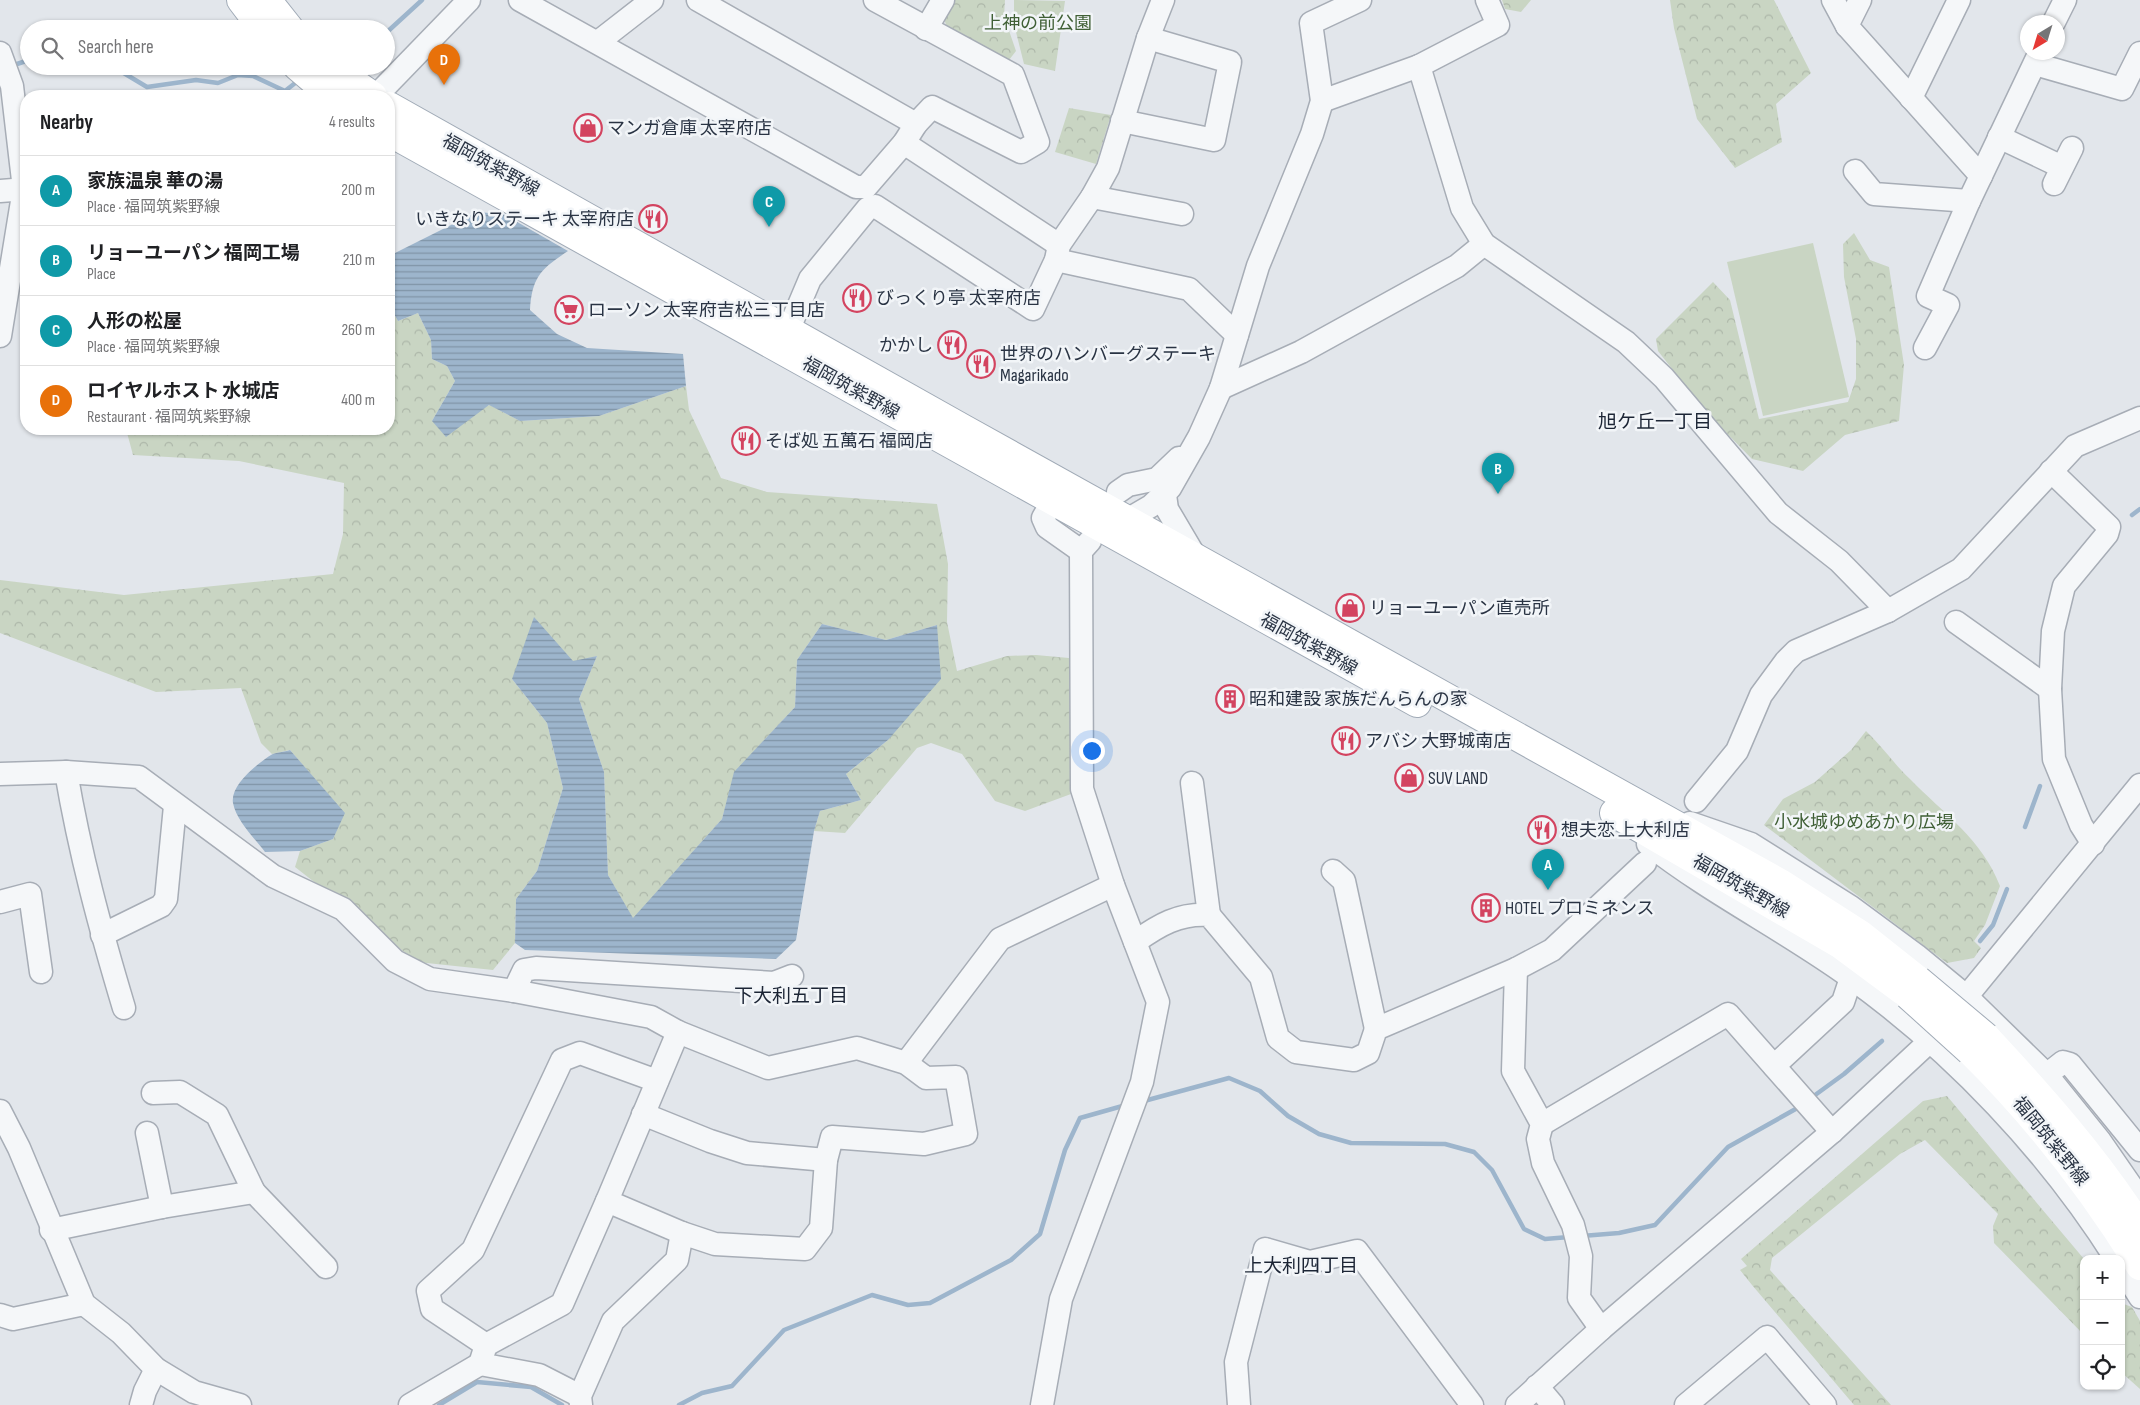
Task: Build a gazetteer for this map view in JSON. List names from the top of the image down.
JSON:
{
  "streets": {
    "main road": ["福岡筑紫野線"]
  },
  "districts": ["旭ケ丘一丁目", "下大利五丁目", "上大利四丁目"],
  "parks": ["上神の前公園", "小水城ゆめあかり広場"],
  "places": {
    "shop": ["マンガ倉庫 太宰府店", "リョーユーパン直売所", "SUV LAND"],
    "restaurant": [
      "いきなりステーキ 太宰府店",
      "びっくり亭 太宰府店",
      "かかし",
      "世界のハンバーグステーキ Magarikado",
      "そば処 五萬石 福岡店",
      "アバシ 大野城南店",
      "想夫恋 上大利店"
    ],
    "supermarket": ["ローソン 太宰府吉松三丁目店"],
    "building": ["昭和建設 家族だんらんの家", "HOTEL プロミネンス"]
  },
  "north": "bottom left",
  "page": {
    "search": "Search here",
    "pins": [
      "D",
      "C",
      "B",
      "A"
    ],
    "heading": ["Nearby", "4 results"],
    "list": [
      {
        "mark": "A",
        "name": "家族温泉 華の湯",
        "note": "Place · 福岡筑紫野線",
        "value": "200 m"
      },
      {
        "mark": "B",
        "name": "リョーユーパン 福岡工場",
        "note": "Place",
        "value": "210 m"
      },
      {
        "mark": "C",
        "name": "人形の松屋",
        "note": "Place · 福岡筑紫野線",
        "value": "260 m"
      },
      {
        "mark": "D",
        "name": "ロイヤルホスト 水城店",
        "note": "Restaurant · 福岡筑紫野線",
        "value": "400 m"
      }
    ],
    "map_buttons": ["+", "−"]
  }
}
